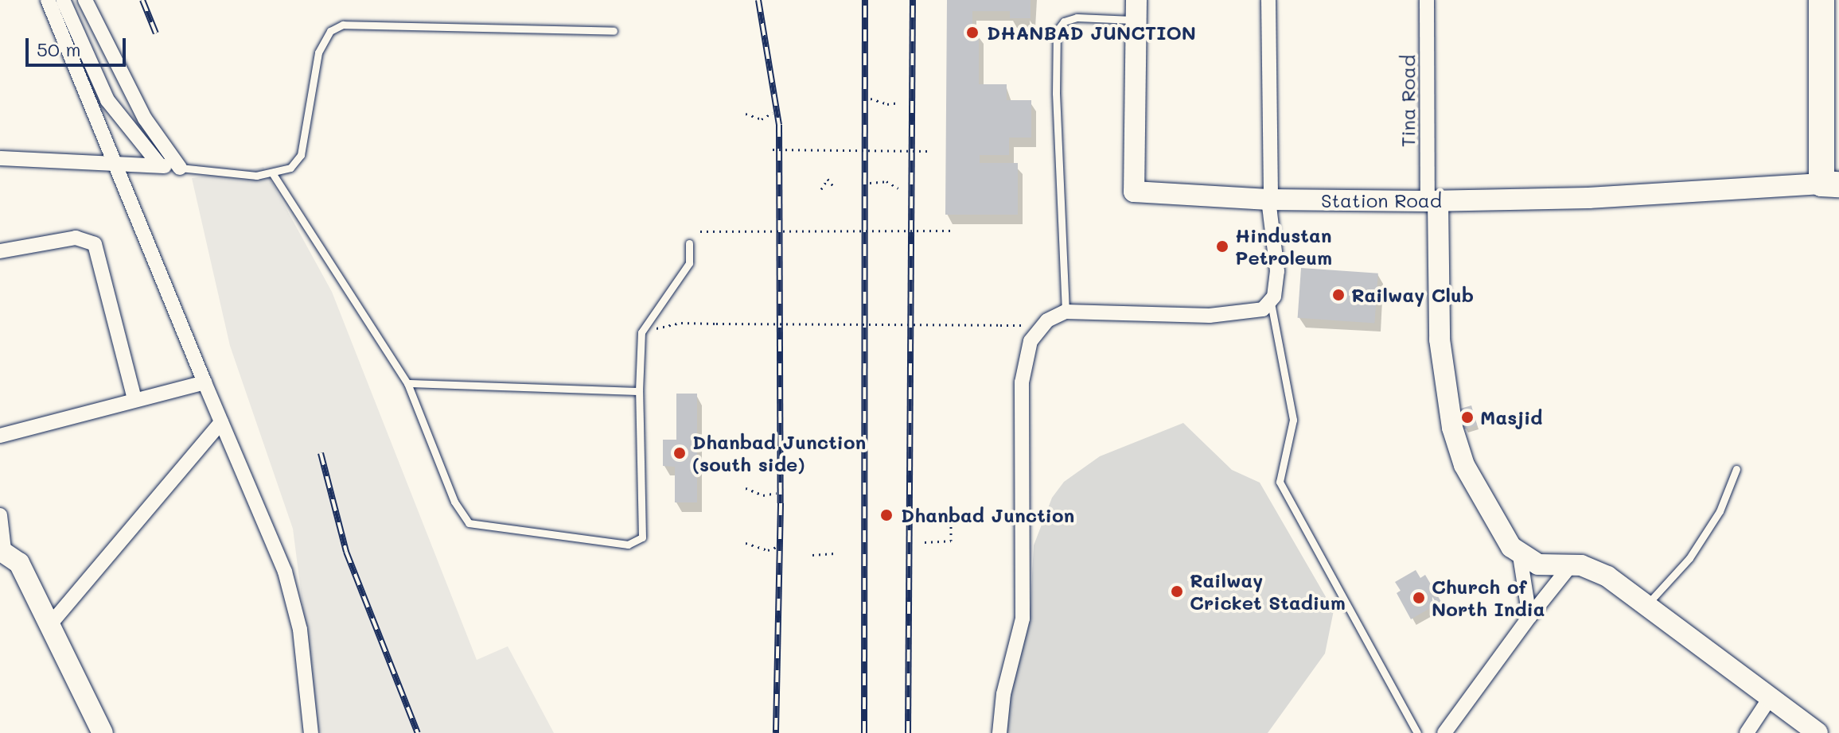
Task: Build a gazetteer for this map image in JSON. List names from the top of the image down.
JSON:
{
  "streets": {
    "street": ["Tina Road", "Station Road"]
  },
  "crossings": [
    ["Tina Road", "Station Road"]
  ],
  "places": [
    "DHANBAD JUNCTION",
    "Hindustan Petroleum",
    "Railway Club",
    "Masjid",
    "Dhanbad Junction (south side)",
    "Dhanbad Junction",
    "Railway Cricket Stadium",
    "Church of North India"
  ],
  "scale_bar": "50 m"
}
